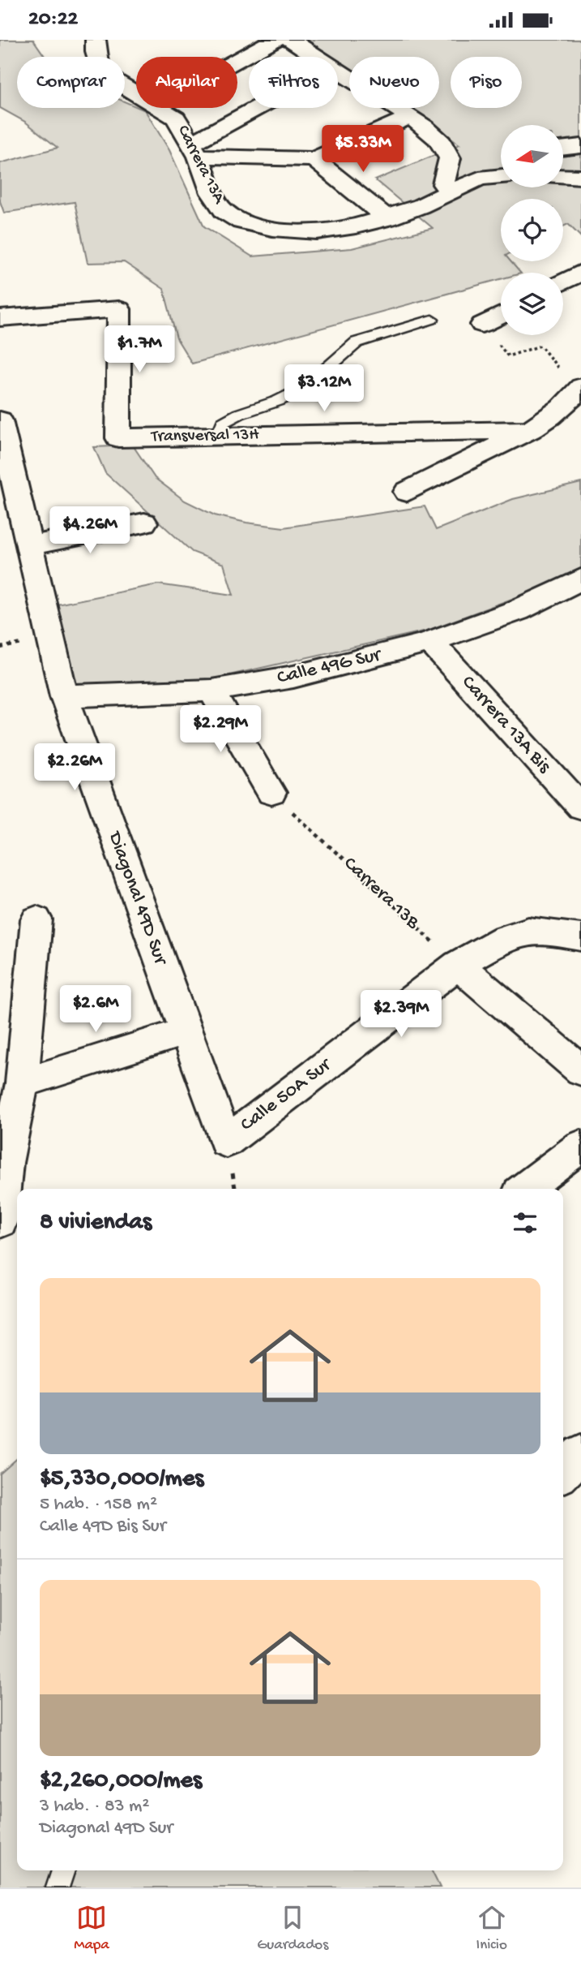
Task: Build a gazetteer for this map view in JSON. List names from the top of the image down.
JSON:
{
  "streets": {
    "street": [
      "Carrera 13A",
      "Transversal 13H",
      "Calle 49G Sur",
      "Carrera 13A Bis",
      "Diagonal 49D Sur",
      "Calle 50A Sur"
    ],
    "path": ["Carrera 13B"]
  },
  "crossings": [
    ["Calle 49G Sur", "Carrera 13A Bis"],
    ["Calle 49G Sur", "Diagonal 49D Sur"],
    ["Carrera 13B", "Calle 50A Sur"],
    ["Diagonal 49D Sur", "Calle 50A Sur"]
  ],
  "north": "left",
  "page": {
    "status": "20:22",
    "chip": [
      "Comprar",
      "Alquilar",
      "Filtros",
      "Nuevo",
      "Piso"
    ],
    "price": [
      "$5.33M",
      "$1.7M",
      "$3.12M",
      "$4.26M",
      "$2.29M",
      "$2.26M",
      "$2.6M",
      "$2.39M"
    ],
    "heading": "8 viviendas",
    "list": [
      {
        "name": "$5,330,000/mes",
        "note": "5 hab. · 158 m² · Calle 49D Bis Sur"
      },
      {
        "name": "$2,260,000/mes",
        "note": "3 hab. · 83 m² · Diagonal 49D Sur"
      }
    ],
    "tabs": ["Mapa", "Guardados", "Inicio"]
  }
}
